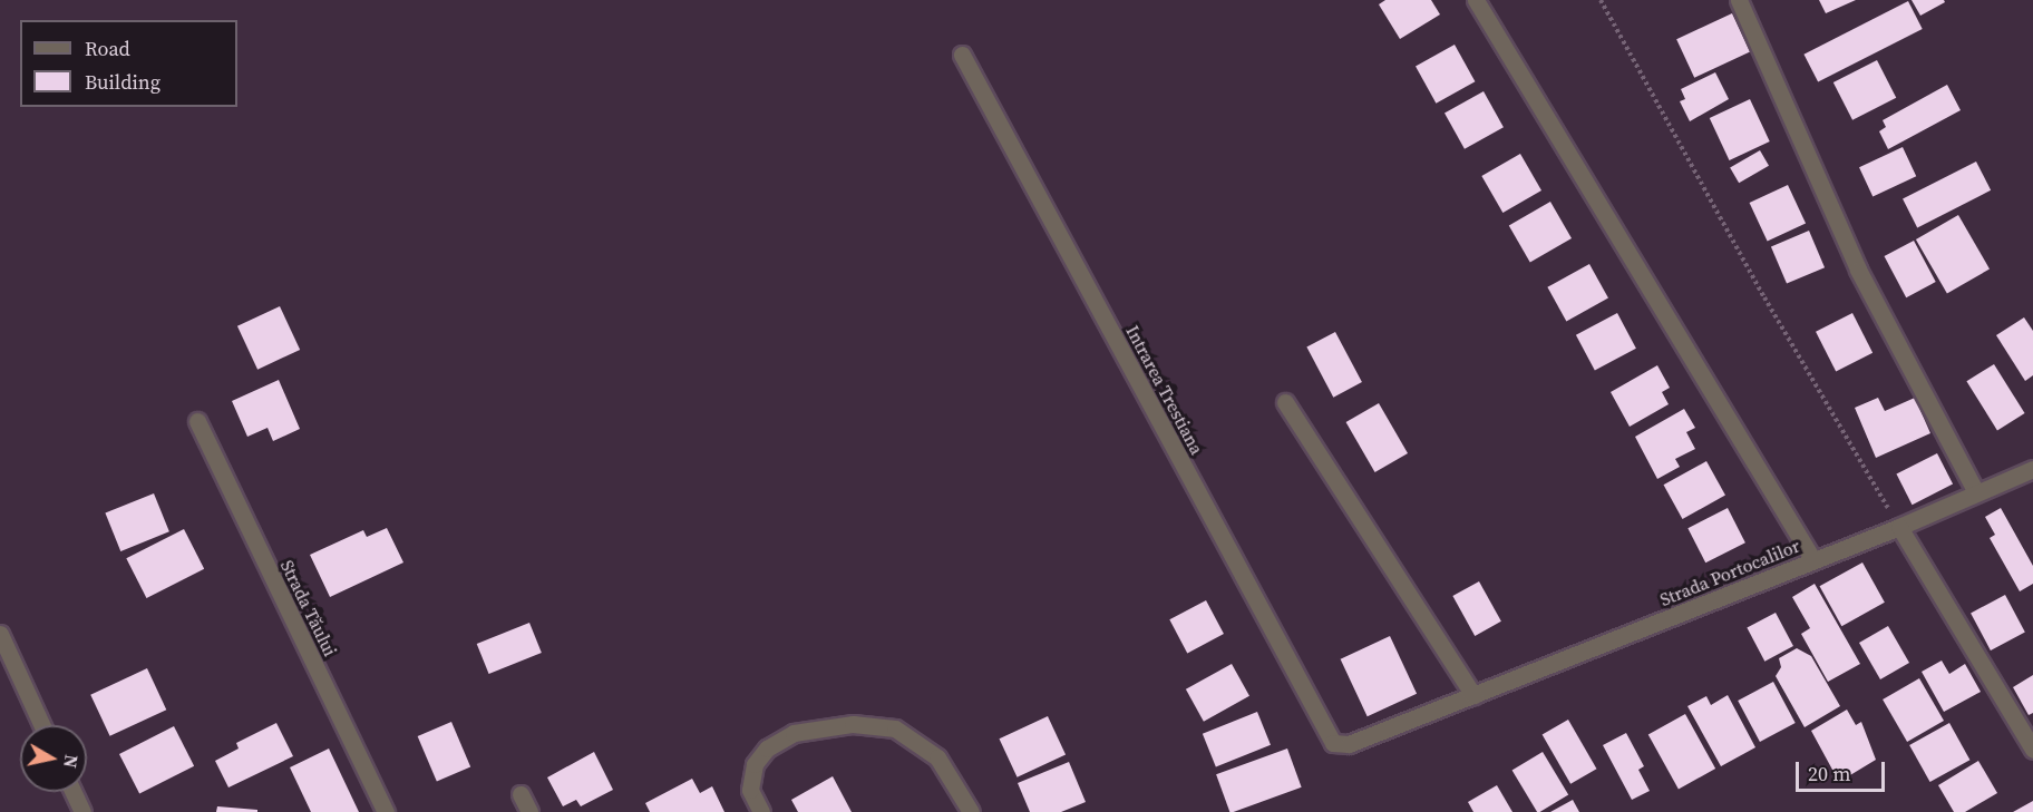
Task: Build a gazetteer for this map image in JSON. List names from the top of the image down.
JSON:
{
  "streets": {
    "street": ["Intrarea Trestiana", "Strada Portocalilor", "Strada Tăului"]
  },
  "crossings": [
    ["Intrarea Trestiana", "Strada Portocalilor"]
  ],
  "legend": ["Road", "Building"],
  "scale_bar": "20 m",
  "north": "right"
}
